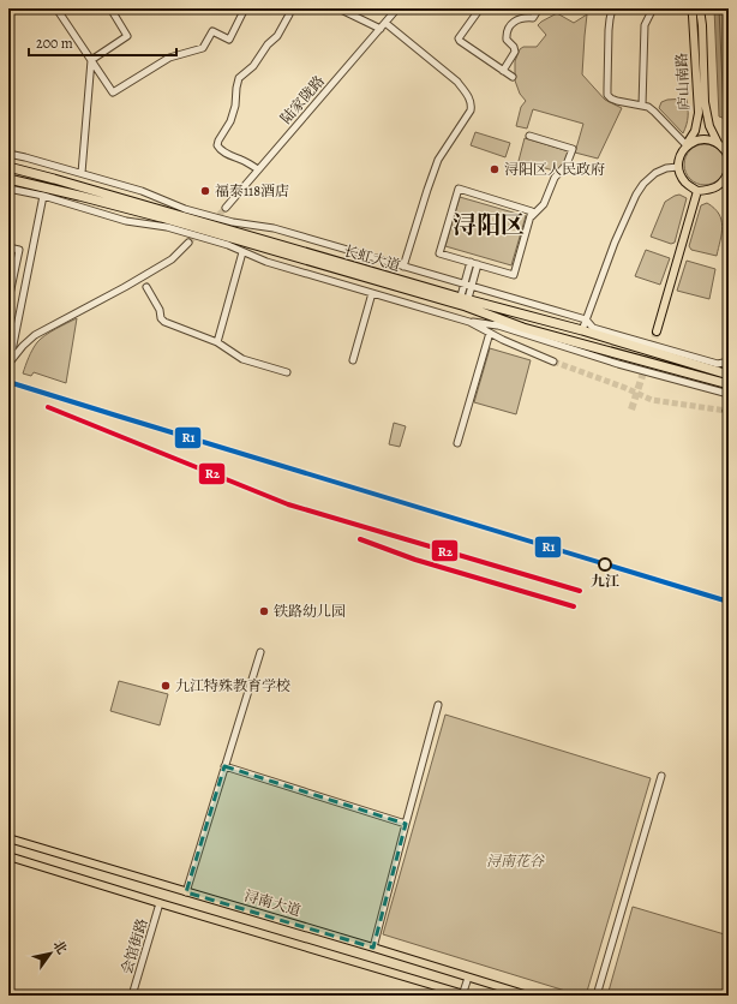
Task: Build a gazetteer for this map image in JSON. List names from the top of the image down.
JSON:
{
  "streets": {
    "highway": ["长虹大道"],
    "main road": ["庐山南路", "浔南大道"],
    "street": ["陆家陇路", "会馆街路"]
  },
  "districts": ["浔阳区"],
  "parks": ["浔南花谷"],
  "places": [
    "浔阳区人民政府",
    "福泰118酒店",
    "九江",
    "铁路幼儿园",
    "九江特殊教育学校"
  ],
  "lines": ["transit line R1", "transit line R2"],
  "scale_bar": "200 m",
  "north": "top right"
}
